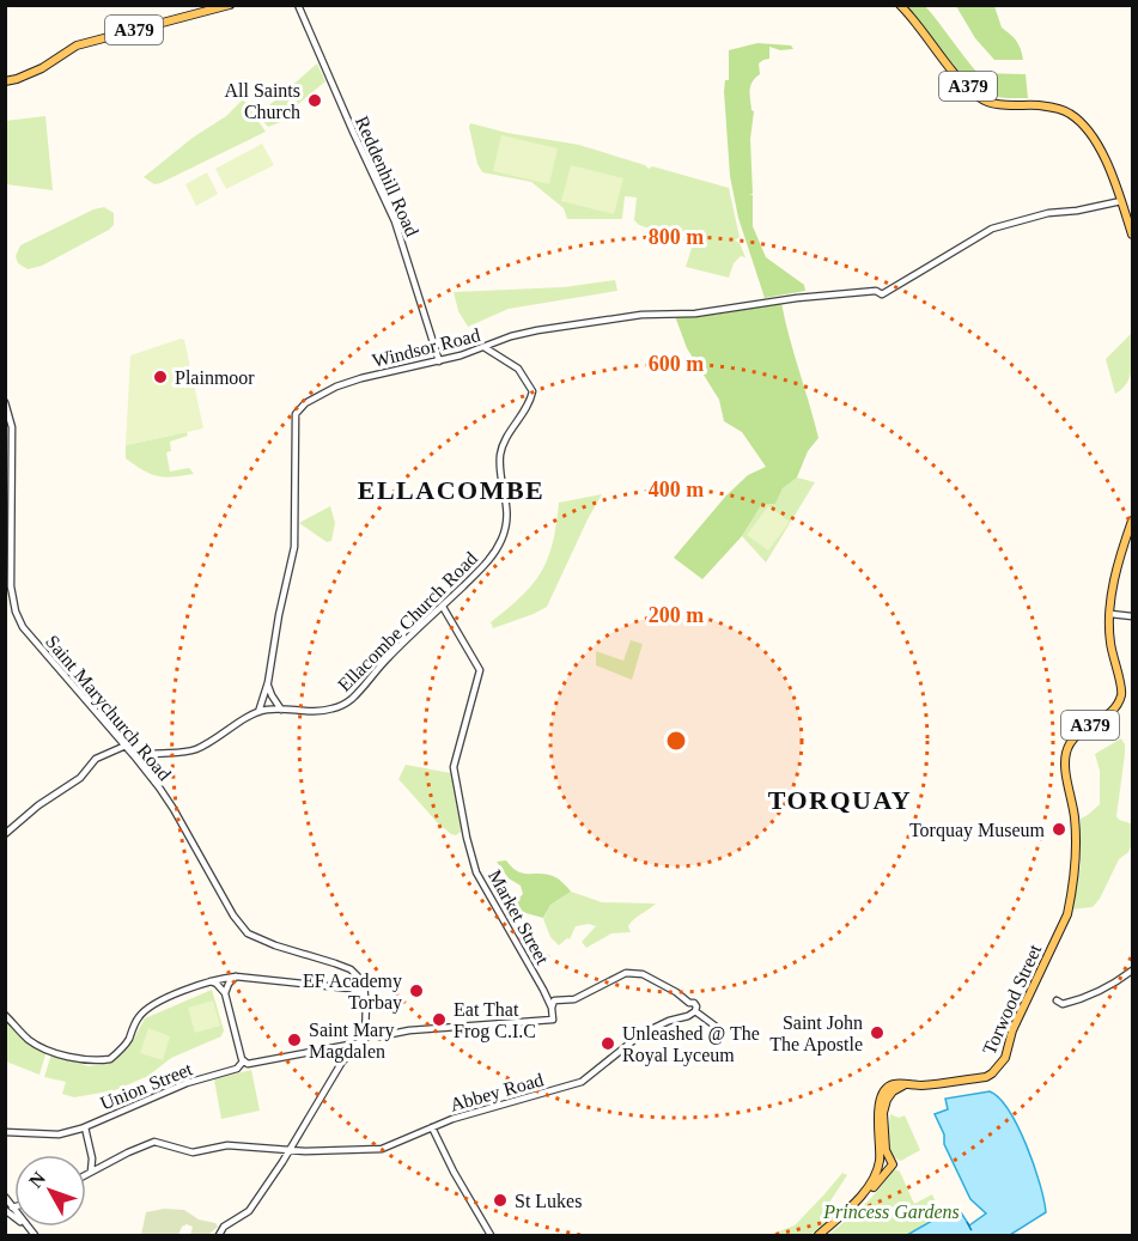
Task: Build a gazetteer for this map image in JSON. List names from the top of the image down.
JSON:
{
  "streets": {
    "main road": ["A379", "Torwood Street"],
    "street": [
      "Reddenhill Road",
      "Windsor Road",
      "Ellacombe Church Road",
      "Saint Marychurch Road",
      "Market Street",
      "Union Street",
      "Abbey Road"
    ]
  },
  "crossings": [
    ["A379", "Windsor Road"],
    ["A379", "Torwood Street"],
    ["Reddenhill Road", "Windsor Road"],
    ["Windsor Road", "Ellacombe Church Road"],
    ["Ellacombe Church Road", "Market Street"]
  ],
  "districts": ["ELLACOMBE", "TORQUAY"],
  "parks": ["Princess Gardens"],
  "places": [
    "All Saints Church",
    "Plainmoor",
    "Torquay Museum",
    "EF Academy Torbay",
    "Eat That Frog C.I.C",
    "Saint John The Apostle",
    "Saint Mary Magdalen",
    "Unleashed @ The Royal Lyceum",
    "St Lukes"
  ],
  "north": "top left",
  "rings": [
    "800 m",
    "600 m",
    "400 m",
    "200 m"
  ]
}
